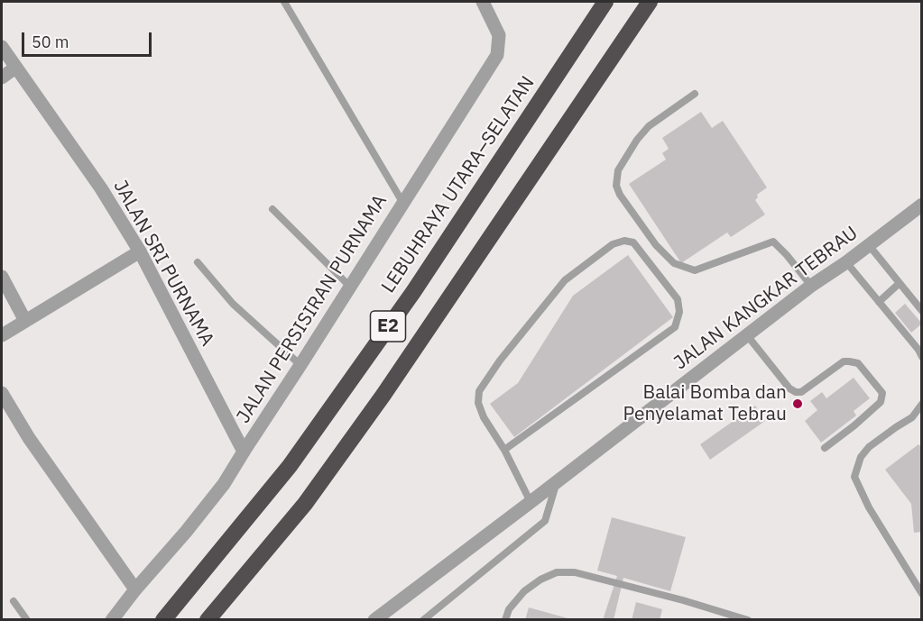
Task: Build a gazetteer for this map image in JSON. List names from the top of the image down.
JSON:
{
  "streets": {
    "highway": ["LEBUHRAYA UTARA–SELATAN", "E2"],
    "street": ["JALAN SRI PURNAMA", "JALAN KANGKAR TEBRAU", "JALAN PERSISIRAN PURNAMA"]
  },
  "crossings": [
    ["JALAN SRI PURNAMA", "JALAN PERSISIRAN PURNAMA"]
  ],
  "places": ["Balai Bomba dan Penyelamat Tebrau"],
  "scale_bar": "50 m"
}
